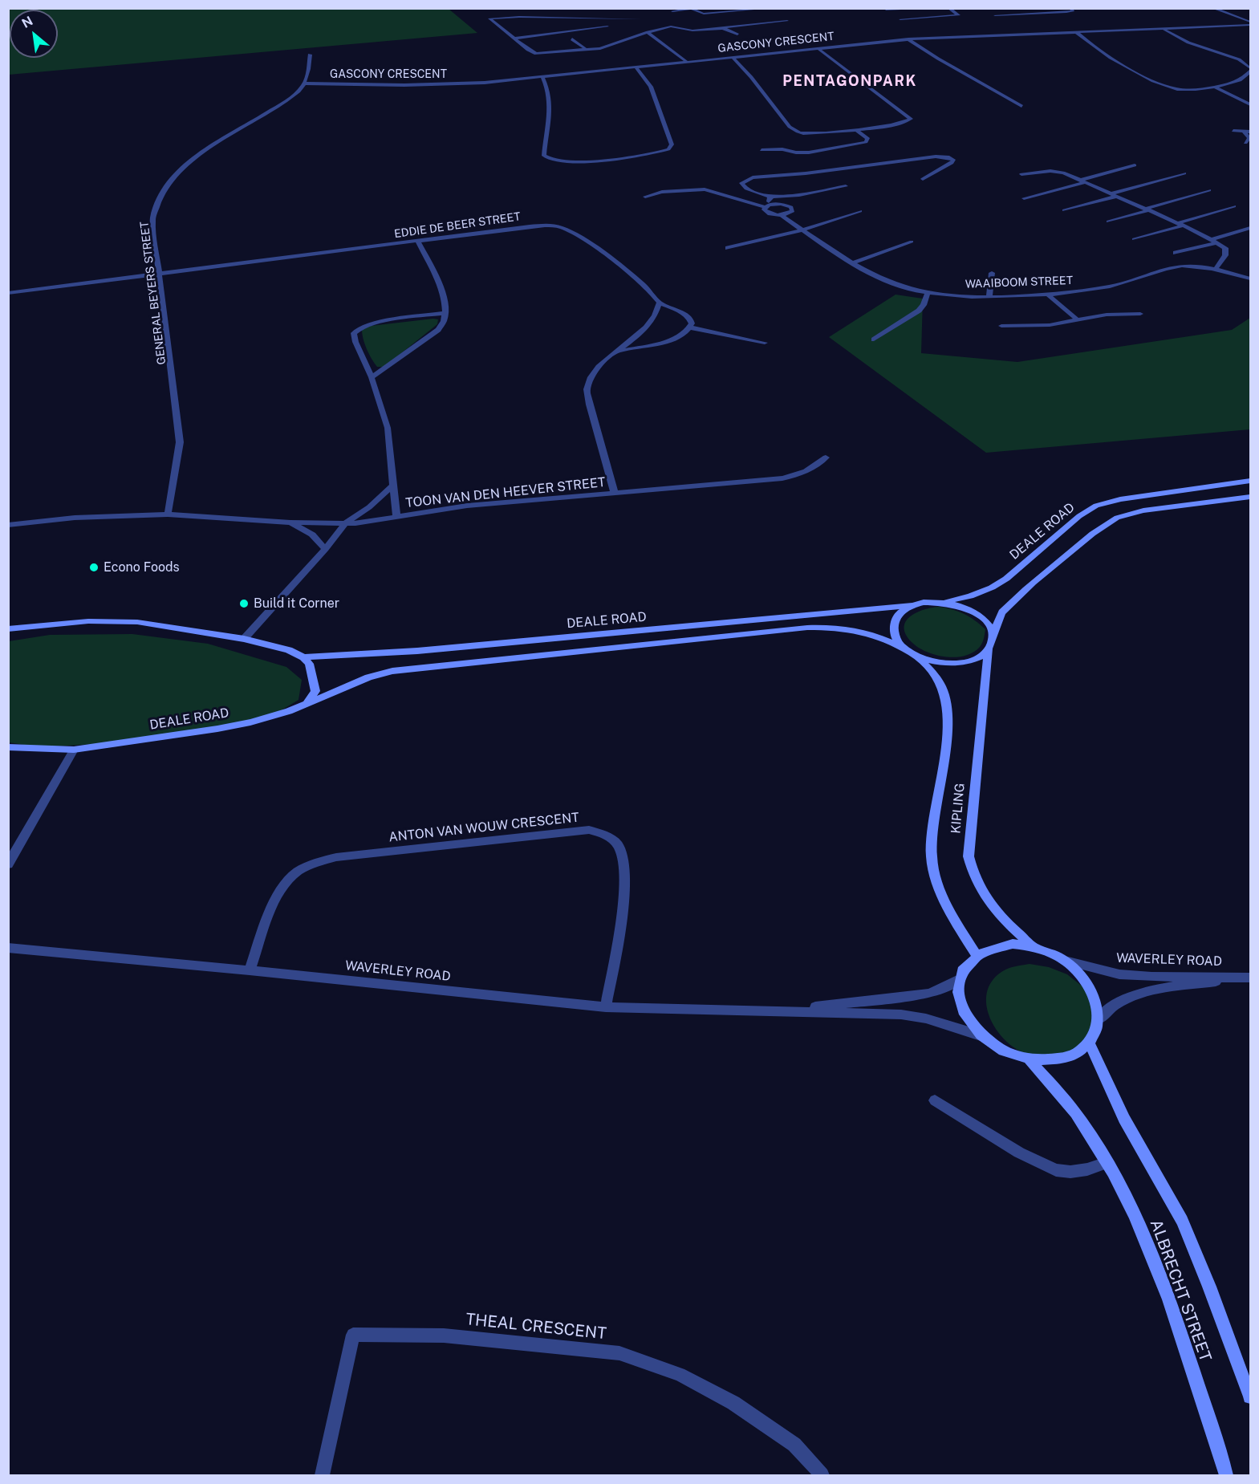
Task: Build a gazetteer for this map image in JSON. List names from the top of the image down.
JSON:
{
  "streets": {
    "street": [
      "GASCONY CRESCENT",
      "EDDIE DE BEER STREET",
      "WAAIBOOM STREET",
      "GENERAL BEYERS STREET",
      "TOON VAN DEN HEEVER STREET",
      "DEALE ROAD",
      "KIPLING",
      "ANTON VAN WOUW CRESCENT",
      "WAVERLEY ROAD",
      "ALBRECHT STREET",
      "THEAL CRESCENT"
    ]
  },
  "crossings": [
    ["GASCONY CRESCENT", "GENERAL BEYERS STREET"],
    ["EDDIE DE BEER STREET", "GENERAL BEYERS STREET"],
    ["GENERAL BEYERS STREET", "TOON VAN DEN HEEVER STREET"],
    ["DEALE ROAD", "KIPLING"],
    ["KIPLING", "WAVERLEY ROAD"],
    ["KIPLING", "ALBRECHT STREET"],
    ["ANTON VAN WOUW CRESCENT", "WAVERLEY ROAD"],
    ["WAVERLEY ROAD", "ALBRECHT STREET"]
  ],
  "districts": ["PENTAGONPARK"],
  "places": ["Econo Foods", "Build it Corner"],
  "north": "top left"
}
